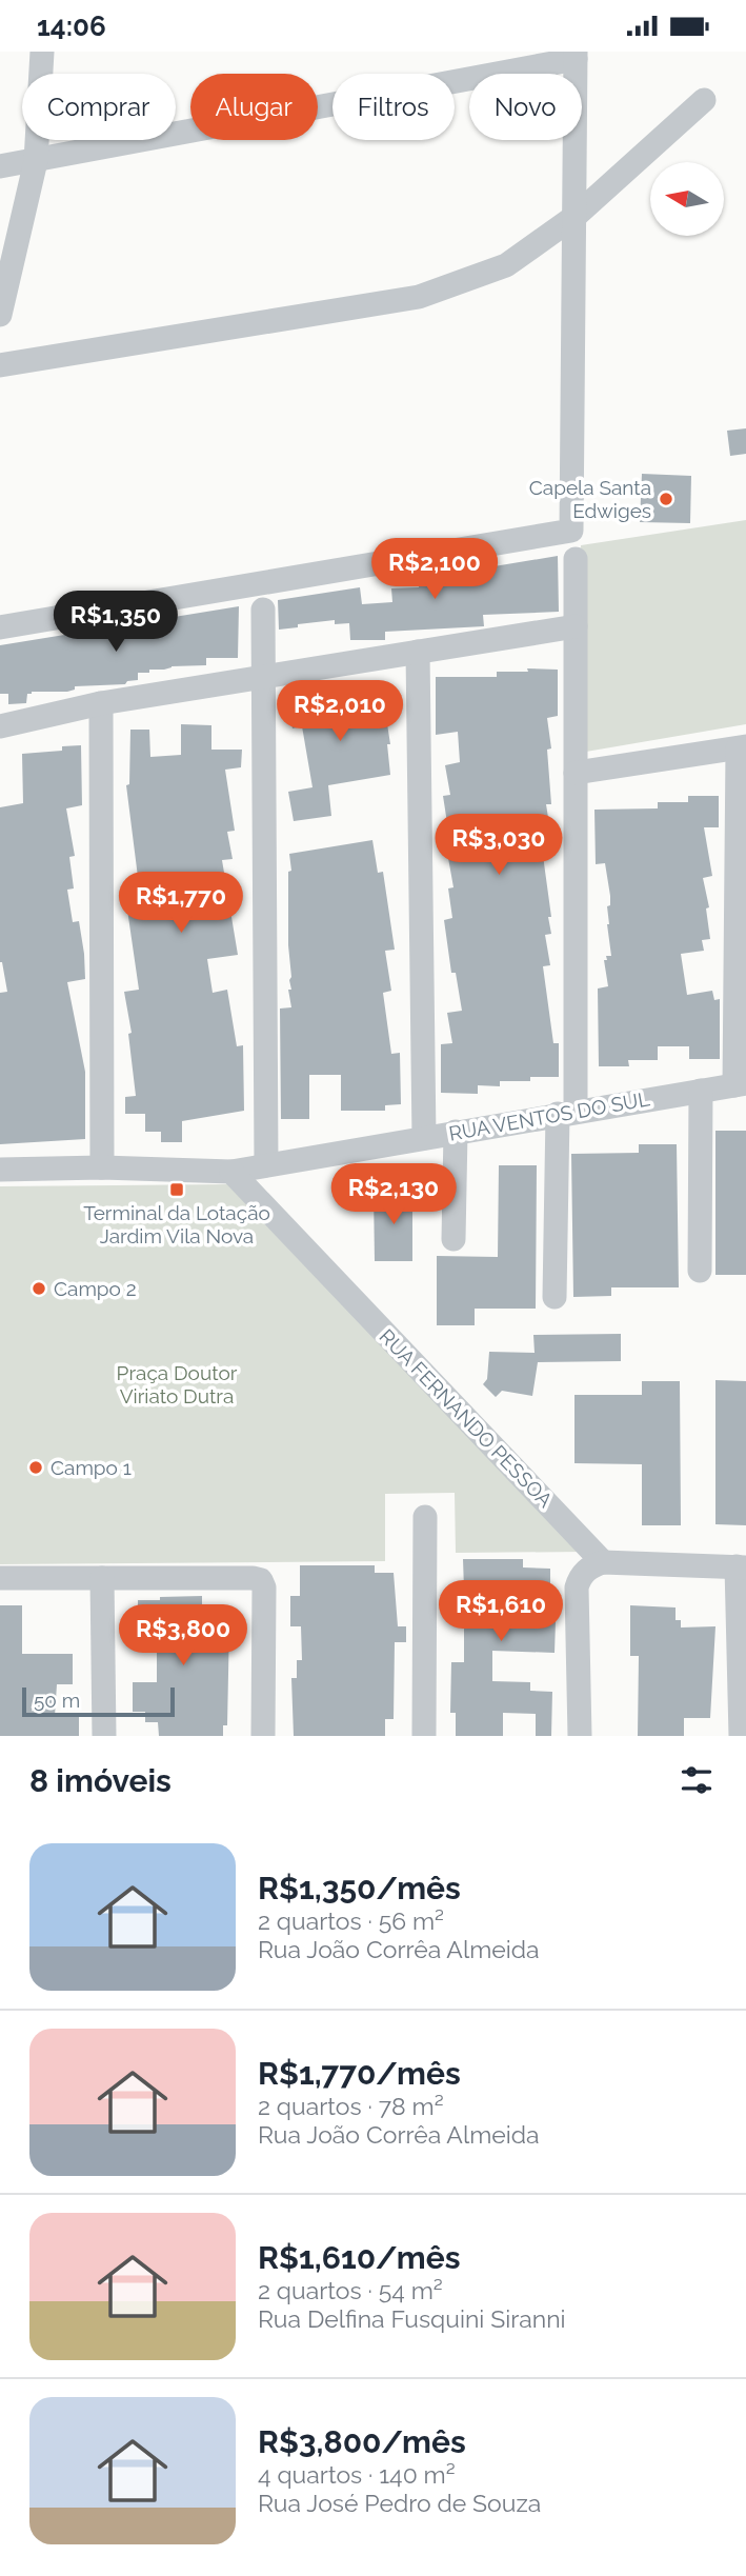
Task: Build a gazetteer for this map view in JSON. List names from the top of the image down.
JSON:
{
  "streets": {
    "street": ["RUA VENTOS DO SUL", "RUA FERNANDO PESSOA"]
  },
  "crossings": [
    ["RUA VENTOS DO SUL", "RUA FERNANDO PESSOA"]
  ],
  "parks": ["Praça Doutor Viriato Dutra"],
  "places": {
    "other": ["Capela Santa Edwiges", "Campo 2", "Campo 1"],
    "transit": ["Terminal da Lotação Jardim Vila Nova"]
  },
  "scale_bar": "50 m",
  "north": "left",
  "page": {
    "status": "14:06",
    "chip": [
      "Comprar",
      "Alugar",
      "Filtros",
      "Novo"
    ],
    "price": [
      "R$2,100",
      "R$1,350",
      "R$2,010",
      "R$3,030",
      "R$1,770",
      "R$2,130",
      "R$1,610",
      "R$3,800"
    ],
    "scale": "50 m",
    "heading": "8 imóveis",
    "list": [
      {
        "name": "R$1,350/mês",
        "note": "2 quartos · 56 m² · Rua João Corrêa Almeida"
      },
      {
        "name": "R$1,770/mês",
        "note": "2 quartos · 78 m² · Rua João Corrêa Almeida"
      },
      {
        "name": "R$1,610/mês",
        "note": "2 quartos · 54 m² · Rua Delfina Fusquini Siranni"
      },
      {
        "name": "R$3,800/mês",
        "note": "4 quartos · 140 m² · Rua José Pedro de Souza"
      }
    ]
  }
}
